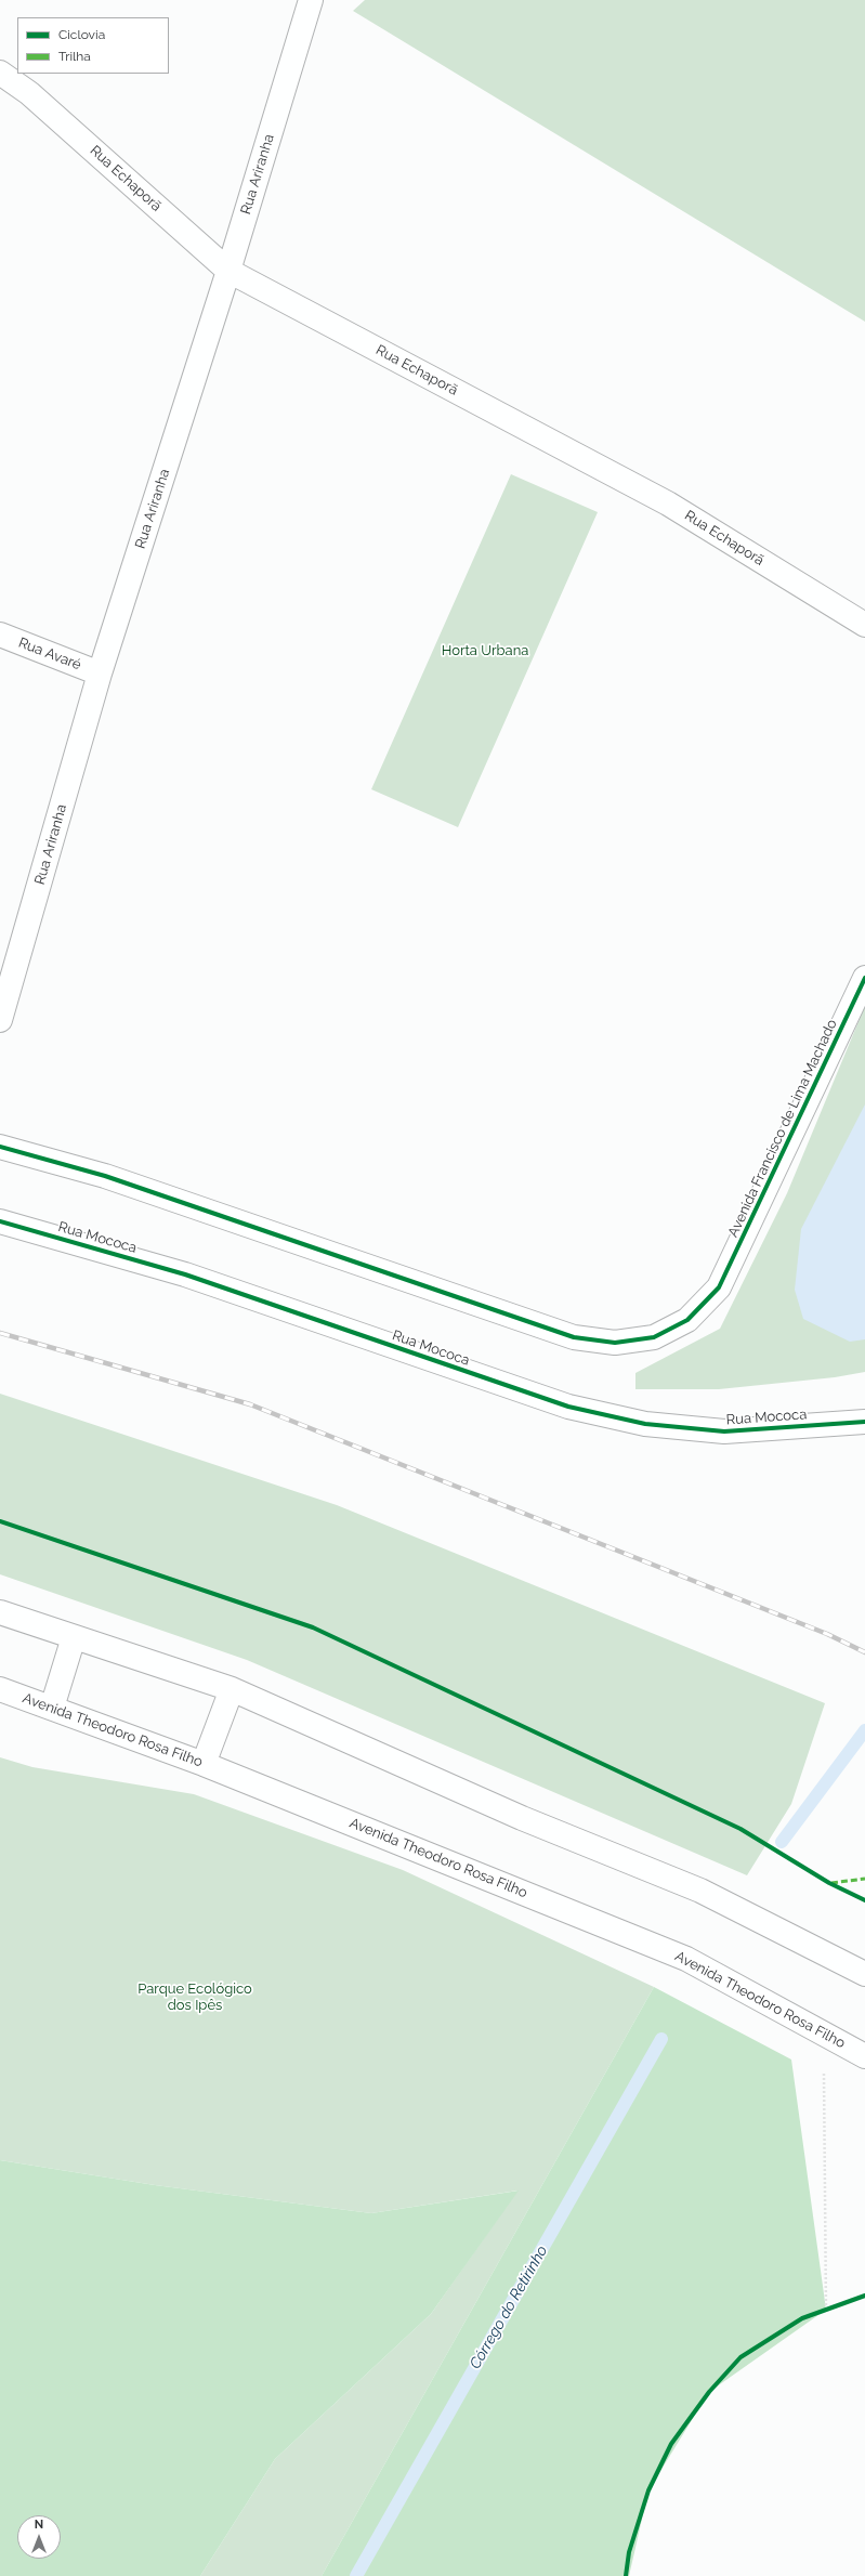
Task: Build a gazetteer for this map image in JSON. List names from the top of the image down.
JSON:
{
  "streets": {
    "main road": [
      "Rua Ariranha",
      "Rua Echaporã",
      "Rua Avaré",
      "Avenida Francisco de Lima Machado",
      "Rua Mococa",
      "Avenida Theodoro Rosa Filho"
    ]
  },
  "crossings": [
    ["Rua Ariranha", "Rua Echaporã"],
    ["Rua Ariranha", "Rua Avaré"]
  ],
  "water": ["Córrego do Retirinho"],
  "parks": ["Horta Urbana", "Parque Ecológico dos Ipês"],
  "legend": ["Ciclovia", "Trilha"],
  "north": "top"
}
